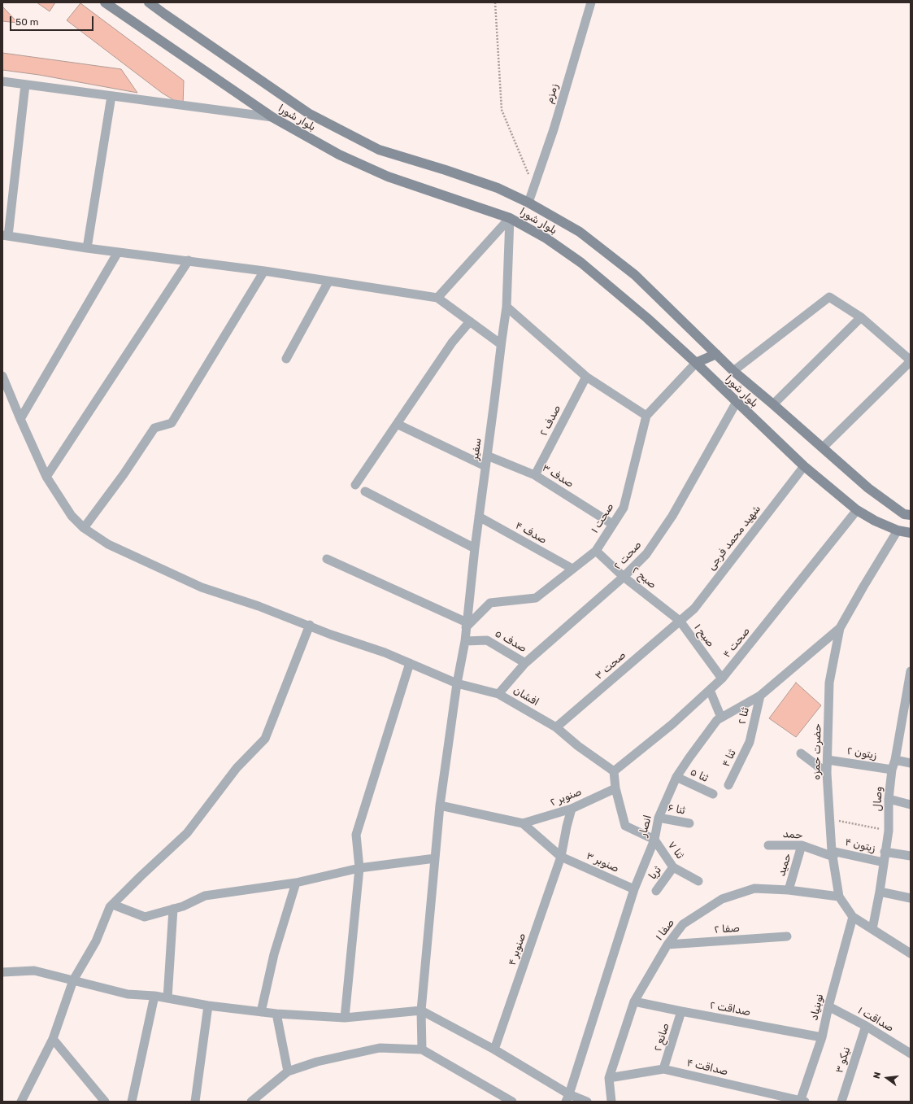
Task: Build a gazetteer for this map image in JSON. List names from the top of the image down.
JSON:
{
  "streets": {
    "main road": ["بلوار شورا"],
    "street": [
      "زمزم",
      "صدف ۲",
      "سفیر",
      "صدف ۳",
      "صحت ۱",
      "صدف ۴",
      "شهید محمد فرجی",
      "صحت ۲",
      "صبح ۲",
      "صبح ۱",
      "صدف ۵",
      "صحت ۴",
      "صحت ۳",
      "افشان",
      "ثنا ۲",
      "حضرت حمزه",
      "زیتون ۲",
      "ثنا ۴",
      "ثنا ۵",
      "صنوبر ۲",
      "وصال",
      "ثنا ۶",
      "انصار",
      "حمد",
      "زیتون ۴",
      "ثنا ۷",
      "صنوبر ۳",
      "حمید",
      "ثریا",
      "صفا ۲",
      "صفا ۱",
      "صنوبر ۴",
      "نوبنیاد",
      "صداقت ۲",
      "صداقت ۱",
      "صانع ۲",
      "نیکو ۳",
      "صداقت ۴"
    ]
  },
  "crossings": [
    ["زمزم", "بلوار شورا"],
    ["بلوار شورا", "سفیر"],
    ["بلوار شورا", "صحت ۱"],
    ["بلوار شورا", "شهید محمد فرجی"],
    ["بلوار شورا", "صحت ۲"],
    ["بلوار شورا", "صحت ۴"],
    ["بلوار شورا", "حضرت حمزه"],
    ["صدف ۲", "صدف ۳"],
    ["سفیر", "صدف ۳"],
    ["سفیر", "صحت ۱"],
    ["سفیر", "صدف ۴"],
    ["سفیر", "صدف ۵"],
    ["سفیر", "افشان"],
    ["صدف ۳", "صحت ۱"],
    ["صحت ۱", "صدف ۴"],
    ["صحت ۱", "صبح ۲"],
    ["شهید محمد فرجی", "صبح ۲"],
    ["شهید محمد فرجی", "صبح ۱"],
    ["شهید محمد فرجی", "صحت ۳"],
    ["صحت ۲", "صبح ۲"],
    ["صحت ۲", "صدف ۵"],
    ["صحت ۲", "افشان"],
    ["صبح ۲", "صبح ۱"],
    ["صبح ۲", "صحت ۳"],
    ["صبح ۱", "صحت ۴"],
    ["صبح ۱", "صحت ۳"],
    ["صحت ۴", "افشان"],
    ["صحت ۳", "افشان"],
    ["ثنا ۲", "ثنا ۴"],
    ["ثنا ۲", "انصار"],
    ["حضرت حمزه", "زیتون ۲"],
    ["حضرت حمزه", "وصال"],
    ["حضرت حمزه", "انصار"],
    ["حضرت حمزه", "حمد"],
    ["حضرت حمزه", "زیتون ۴"],
    ["حضرت حمزه", "صفا ۱"],
    ["حضرت حمزه", "نوبنیاد"],
    ["زیتون ۲", "وصال"],
    ["ثنا ۵", "انصار"],
    ["صنوبر ۲", "صنوبر ۳"],
    ["صنوبر ۲", "صنوبر ۴"],
    ["وصال", "زیتون ۴"],
    ["ثنا ۶", "انصار"],
    ["انصار", "ثنا ۷"],
    ["انصار", "صنوبر ۳"],
    ["حمد", "زیتون ۴"],
    ["حمد", "حمید"],
    ["ثنا ۷", "ثریا"],
    ["صنوبر ۳", "صنوبر ۴"],
    ["حمید", "صفا ۱"],
    ["صفا ۲", "صفا ۱"],
    ["صفا ۱", "صداقت ۲"],
    ["صفا ۱", "صداقت ۴"],
    ["نوبنیاد", "صداقت ۲"],
    ["نوبنیاد", "صداقت ۱"],
    ["نوبنیاد", "صداقت ۴"],
    ["صداقت ۲", "صانع ۲"],
    ["صداقت ۱", "نیکو ۳"],
    ["صانع ۲", "صداقت ۴"]
  ],
  "scale_bar": "50 m",
  "north": "left"
}
